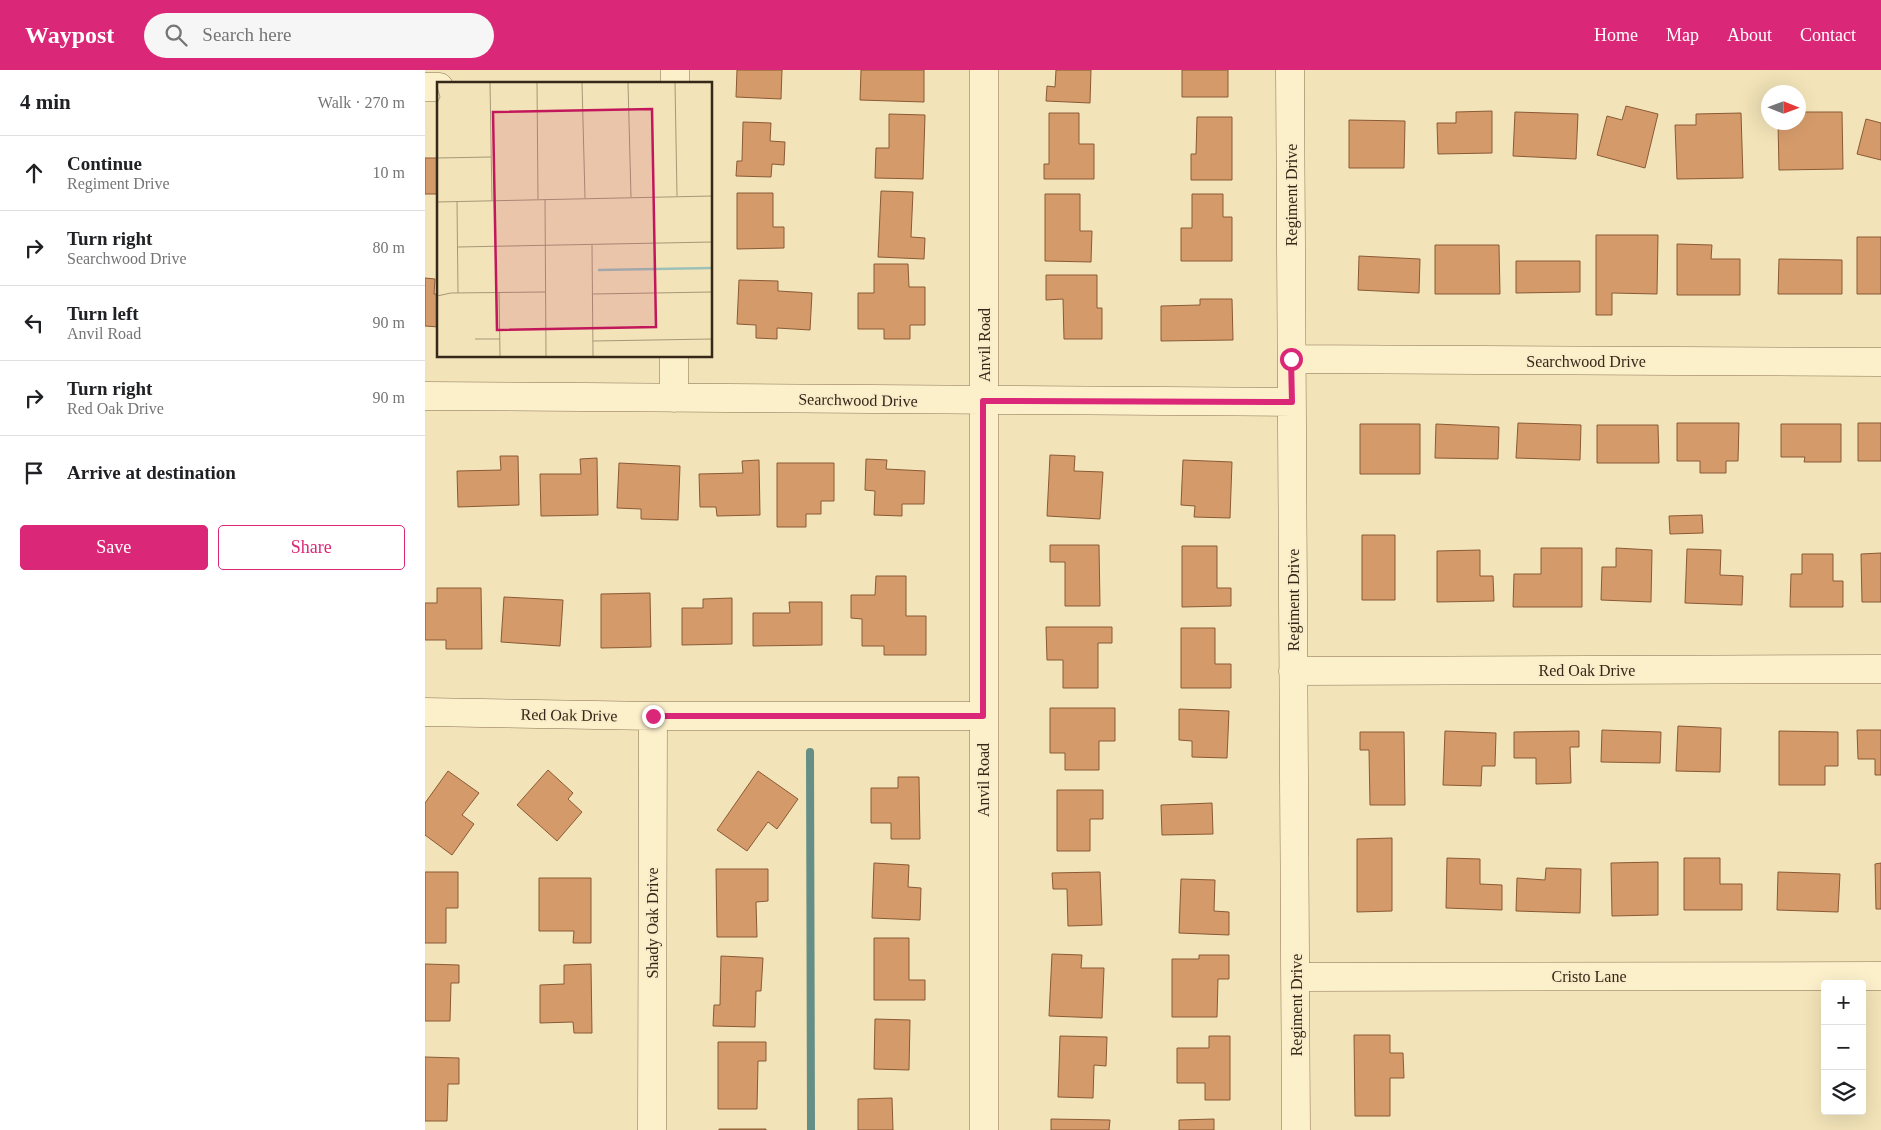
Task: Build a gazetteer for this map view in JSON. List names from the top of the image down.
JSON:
{
  "streets": {
    "street": [
      "Regiment Drive",
      "Anvil Road",
      "Searchwood Drive",
      "Red Oak Drive",
      "Shady Oak Drive",
      "Cristo Lane"
    ]
  },
  "crossings": [
    ["Regiment Drive", "Searchwood Drive"],
    ["Regiment Drive", "Red Oak Drive"],
    ["Regiment Drive", "Cristo Lane"],
    ["Anvil Road", "Searchwood Drive"],
    ["Anvil Road", "Red Oak Drive"],
    ["Red Oak Drive", "Shady Oak Drive"]
  ],
  "north": "right",
  "page": {
    "header": "Waypost",
    "search": "Search here",
    "nav": [
      "Home",
      "Map",
      "About",
      "Contact"
    ],
    "heading": ["4 min", "Walk · 270 m"],
    "list": [
      ["Continue", "Regiment Drive", "10 m"],
      ["Turn right", "Searchwood Drive", "80 m"],
      ["Turn left", "Anvil Road", "90 m"],
      ["Turn right", "Red Oak Drive", "90 m"],
      "Arrive at destination"
    ],
    "buttons": ["Save", "Share"],
    "map_buttons": ["+", "−"]
  }
}
